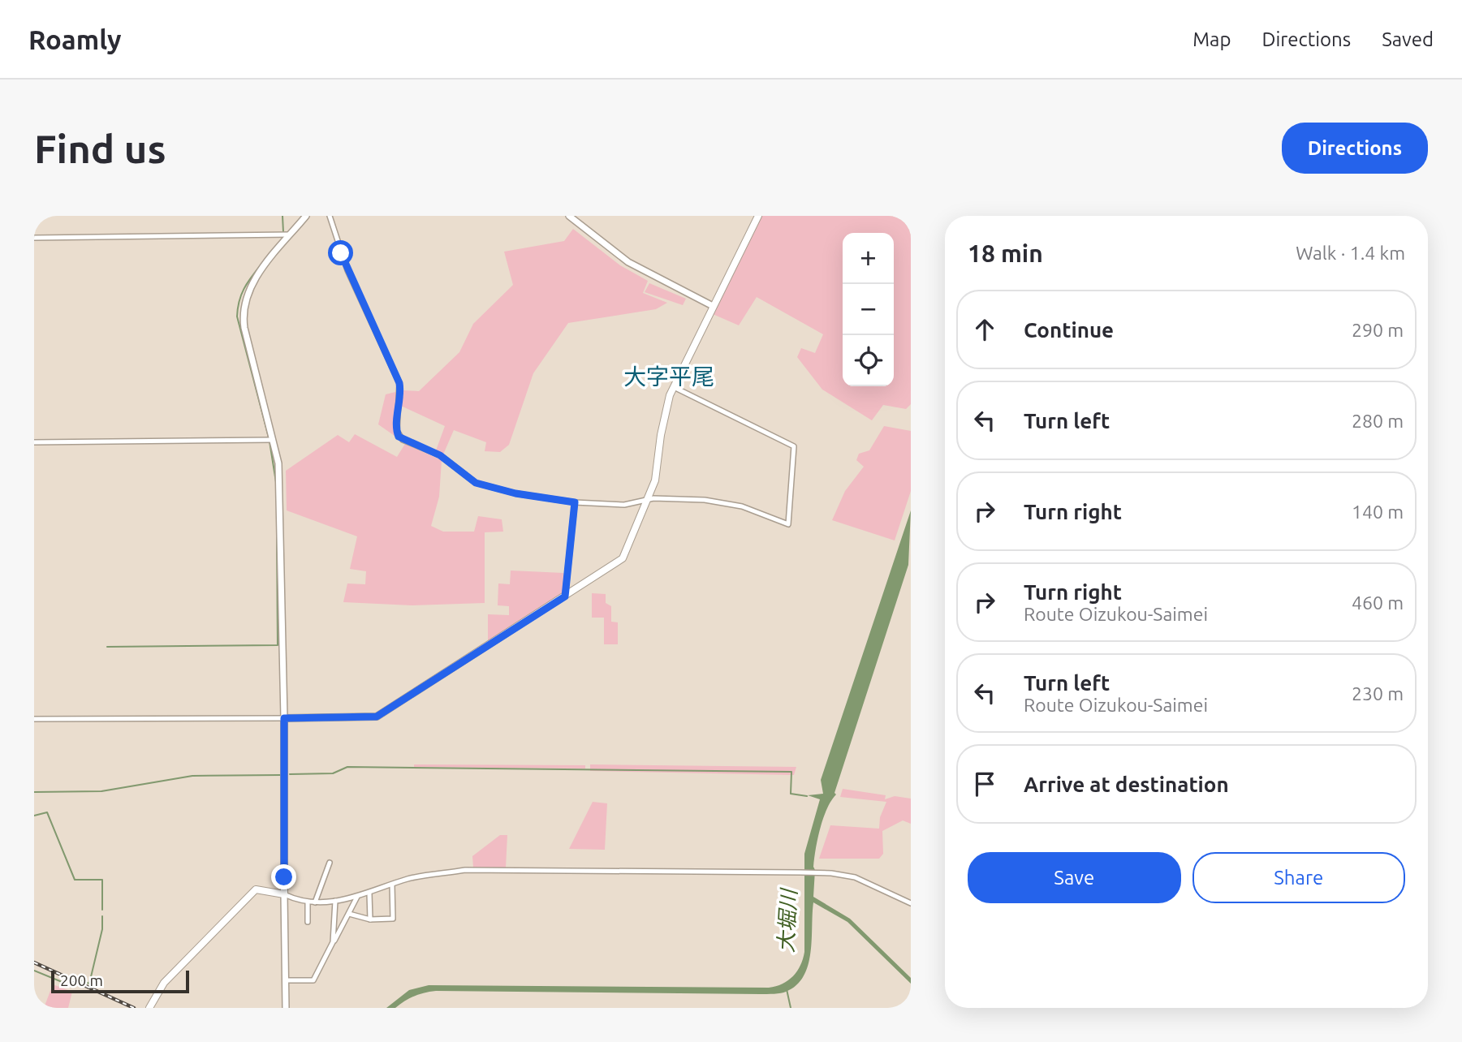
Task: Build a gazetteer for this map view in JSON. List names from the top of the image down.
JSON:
{
  "districts": ["大字平尾"],
  "water": ["大堀川"],
  "scale_bar": "200 m",
  "page": {
    "header": "Roamly",
    "nav": ["Map", "Directions", "Saved"],
    "buttons": [
      "Directions",
      ["Save", "Share"]
    ],
    "title": "Find us",
    "heading": ["18 min", "Walk · 1.4 km"],
    "map_buttons": ["+", "−"],
    "list": [
      ["Continue", "290 m"],
      ["Turn left", "280 m"],
      ["Turn right", "140 m"],
      ["Turn right", "Route Oizukou-Saimei", "460 m"],
      ["Turn left", "Route Oizukou-Saimei", "230 m"],
      "Arrive at destination"
    ],
    "scale": "200 m"
  }
}
